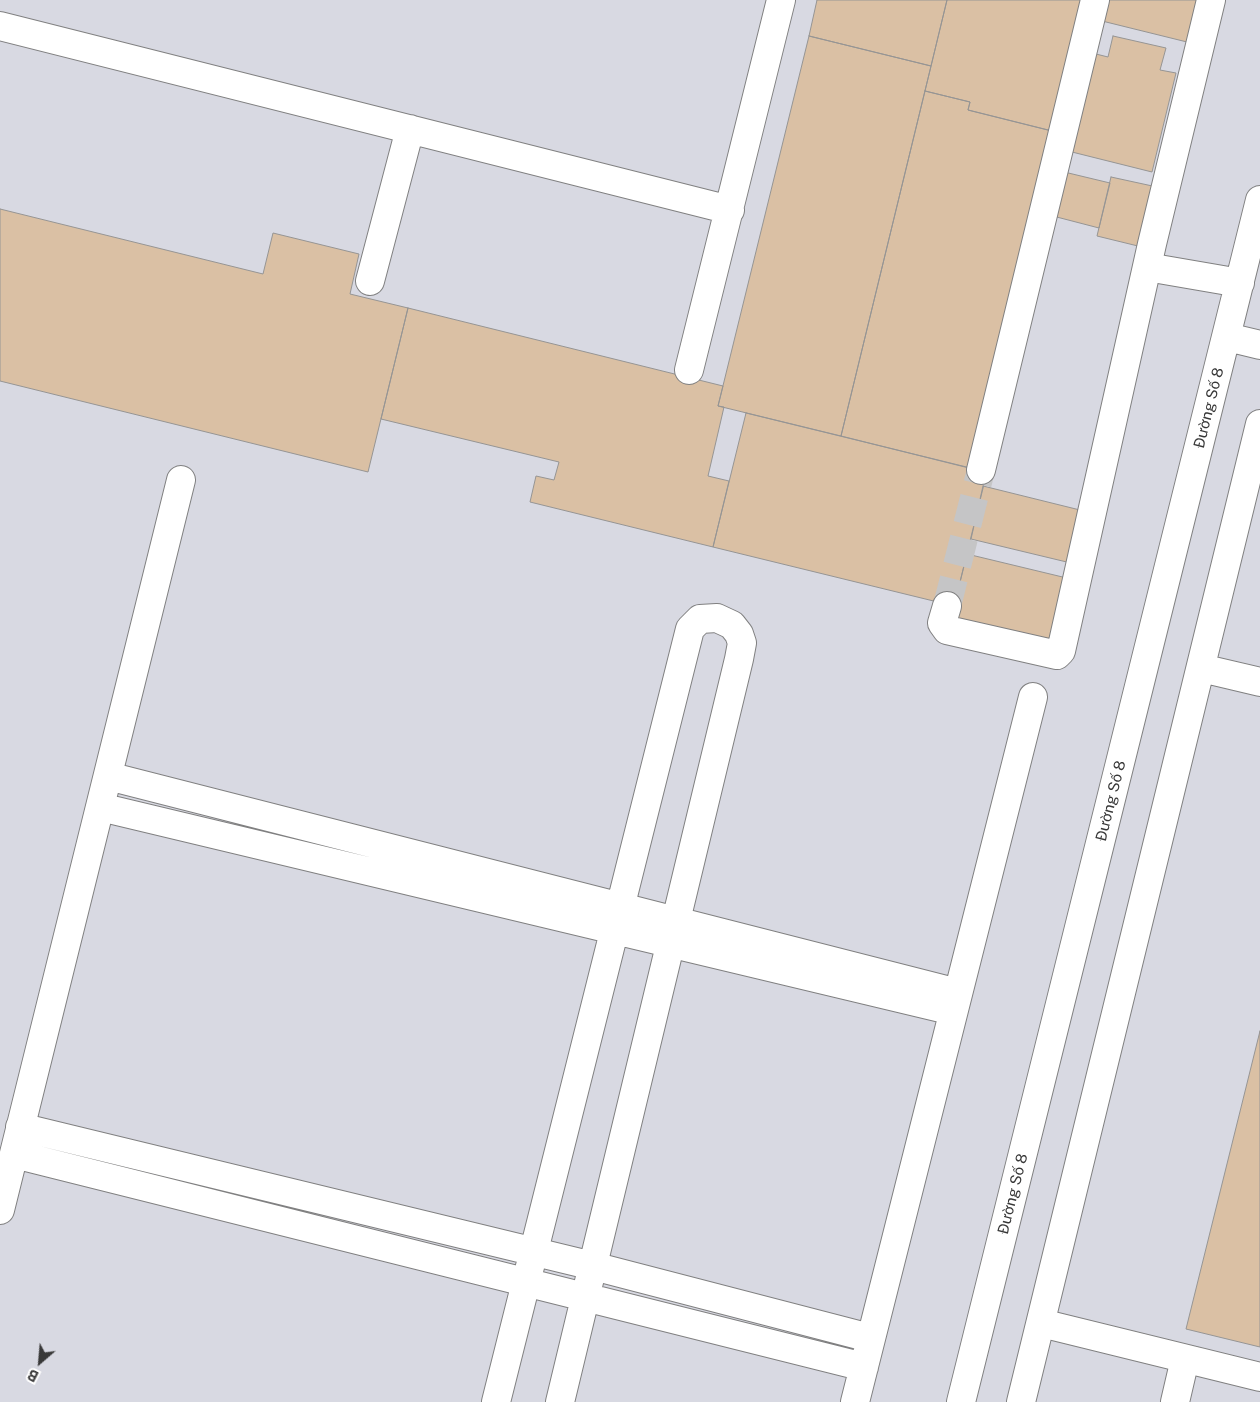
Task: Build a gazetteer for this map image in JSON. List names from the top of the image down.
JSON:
{
  "streets": {
    "street": ["Đường Số 8"]
  },
  "north": "bottom left"
}
